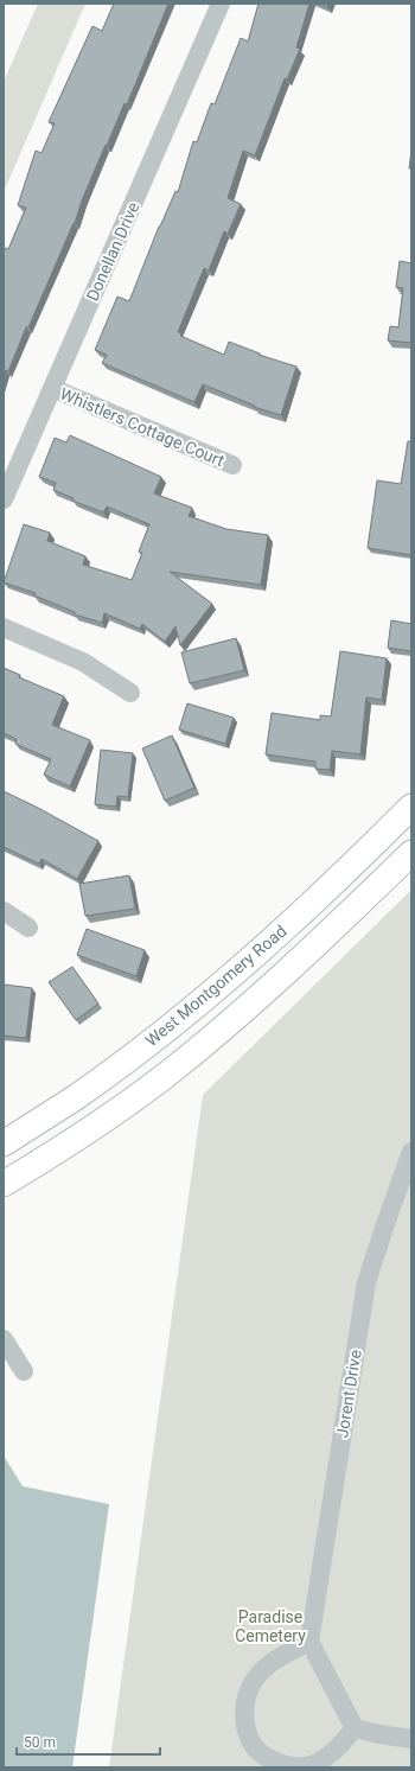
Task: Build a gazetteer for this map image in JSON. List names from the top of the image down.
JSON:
{
  "streets": {
    "main road": ["West Montgomery Road"],
    "street": ["Donellan Drive", "Whistlers Cottage Court", "Jorent Drive"]
  },
  "crossings": [
    ["Donellan Drive", "Whistlers Cottage Court"]
  ],
  "parks": ["Paradise Cemetery"],
  "scale_bar": "50 m"
}
